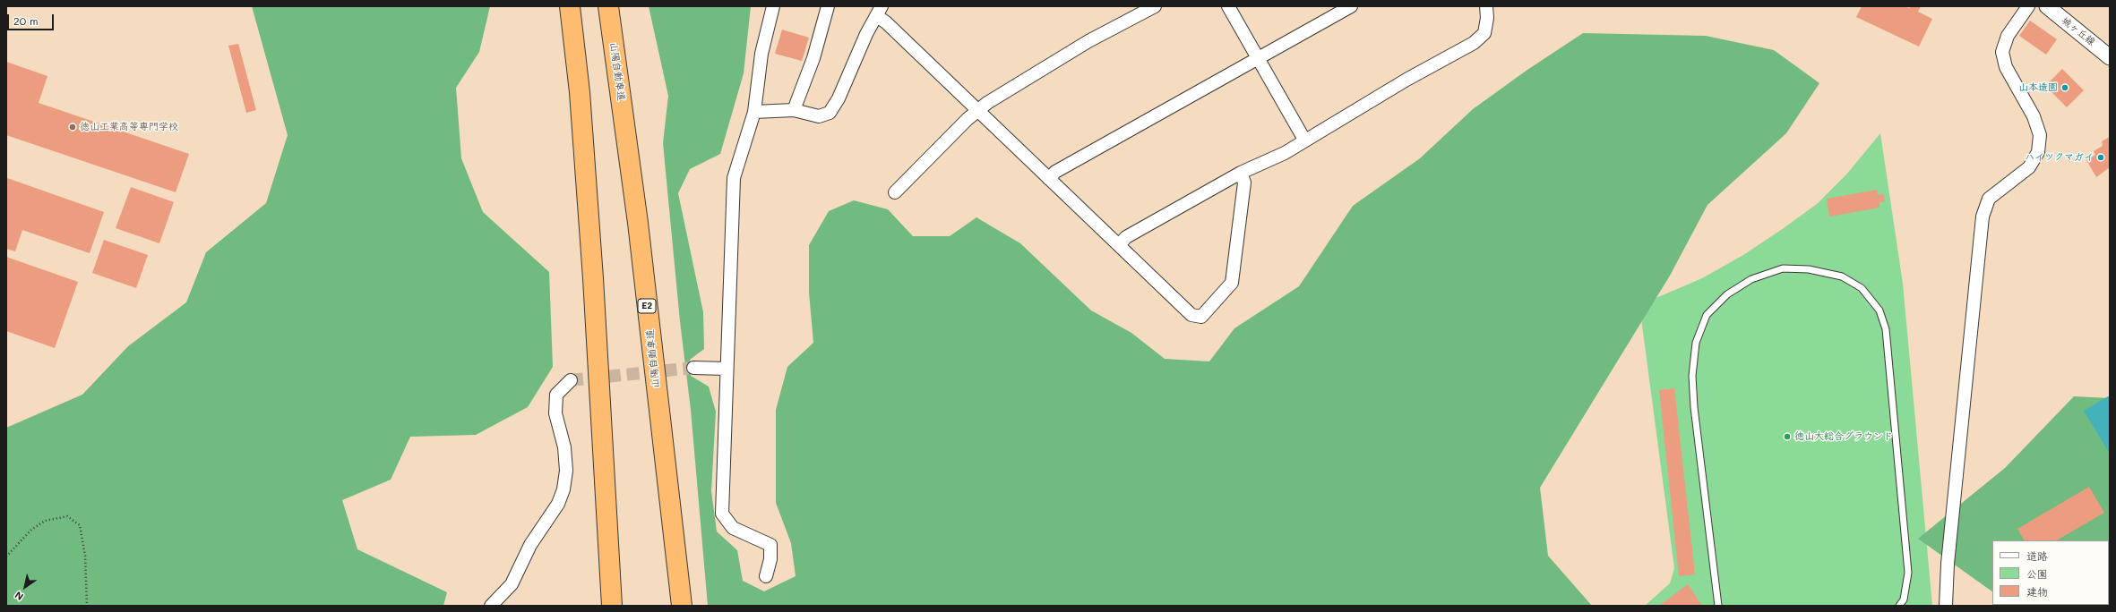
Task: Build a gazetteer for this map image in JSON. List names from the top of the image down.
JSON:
{
  "streets": {
    "highway": ["山陽自動車道", "E2"],
    "street": ["城ヶ丘線"]
  },
  "places": [
    "山本造園",
    "徳山工業高等専門学校",
    "ハイツクマガイ",
    "徳山大総合グラウンド"
  ],
  "legend": ["道路", "公園", "建物"],
  "scale_bar": "20 m",
  "north": "bottom left"
}
